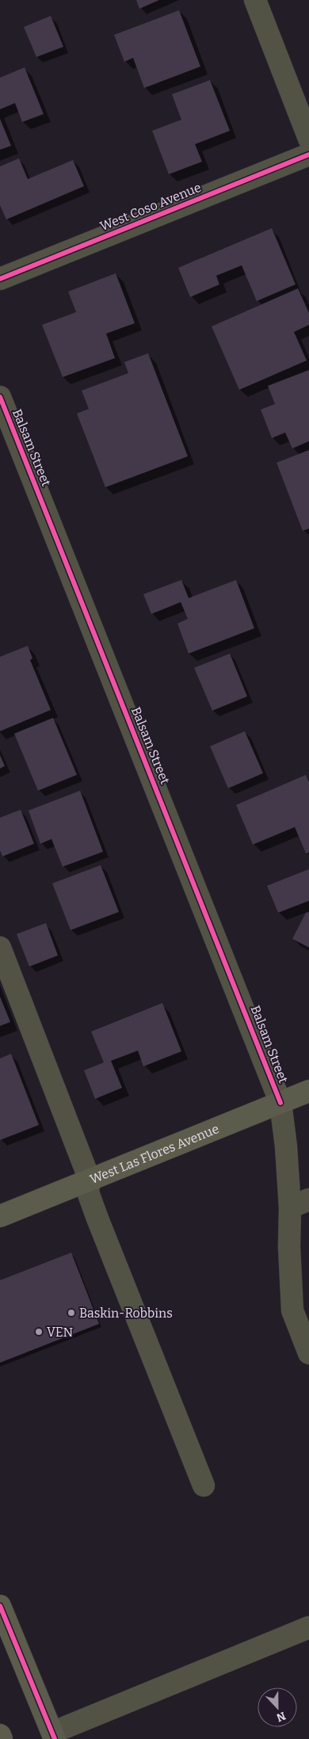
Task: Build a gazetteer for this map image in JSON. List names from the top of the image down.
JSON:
{
  "streets": {
    "main road": ["West Las Flores Avenue"],
    "street": ["West Coso Avenue", "Balsam Street"]
  },
  "crossings": [
    ["Balsam Street", "West Las Flores Avenue"]
  ],
  "places": ["Baskin-Robbins", "VEN"],
  "north": "bottom"
}
